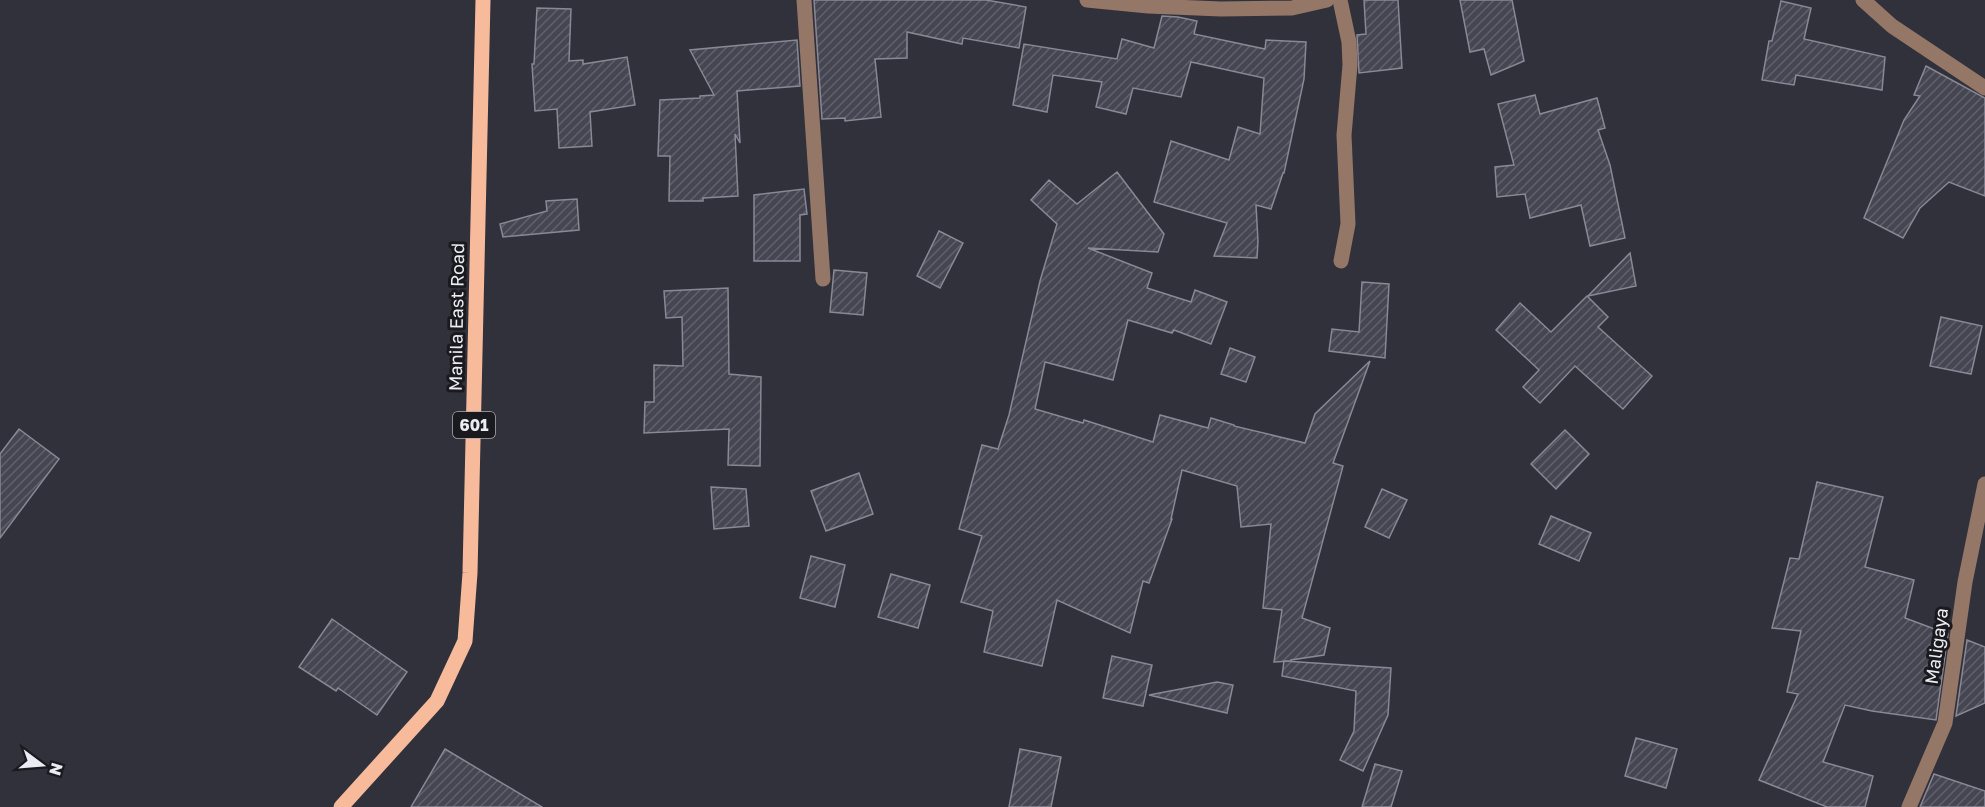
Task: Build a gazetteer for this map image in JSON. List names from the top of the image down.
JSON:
{
  "streets": {
    "main road": ["Manila East Road", "601"],
    "street": ["Maligaya"]
  },
  "north": "right"
}
